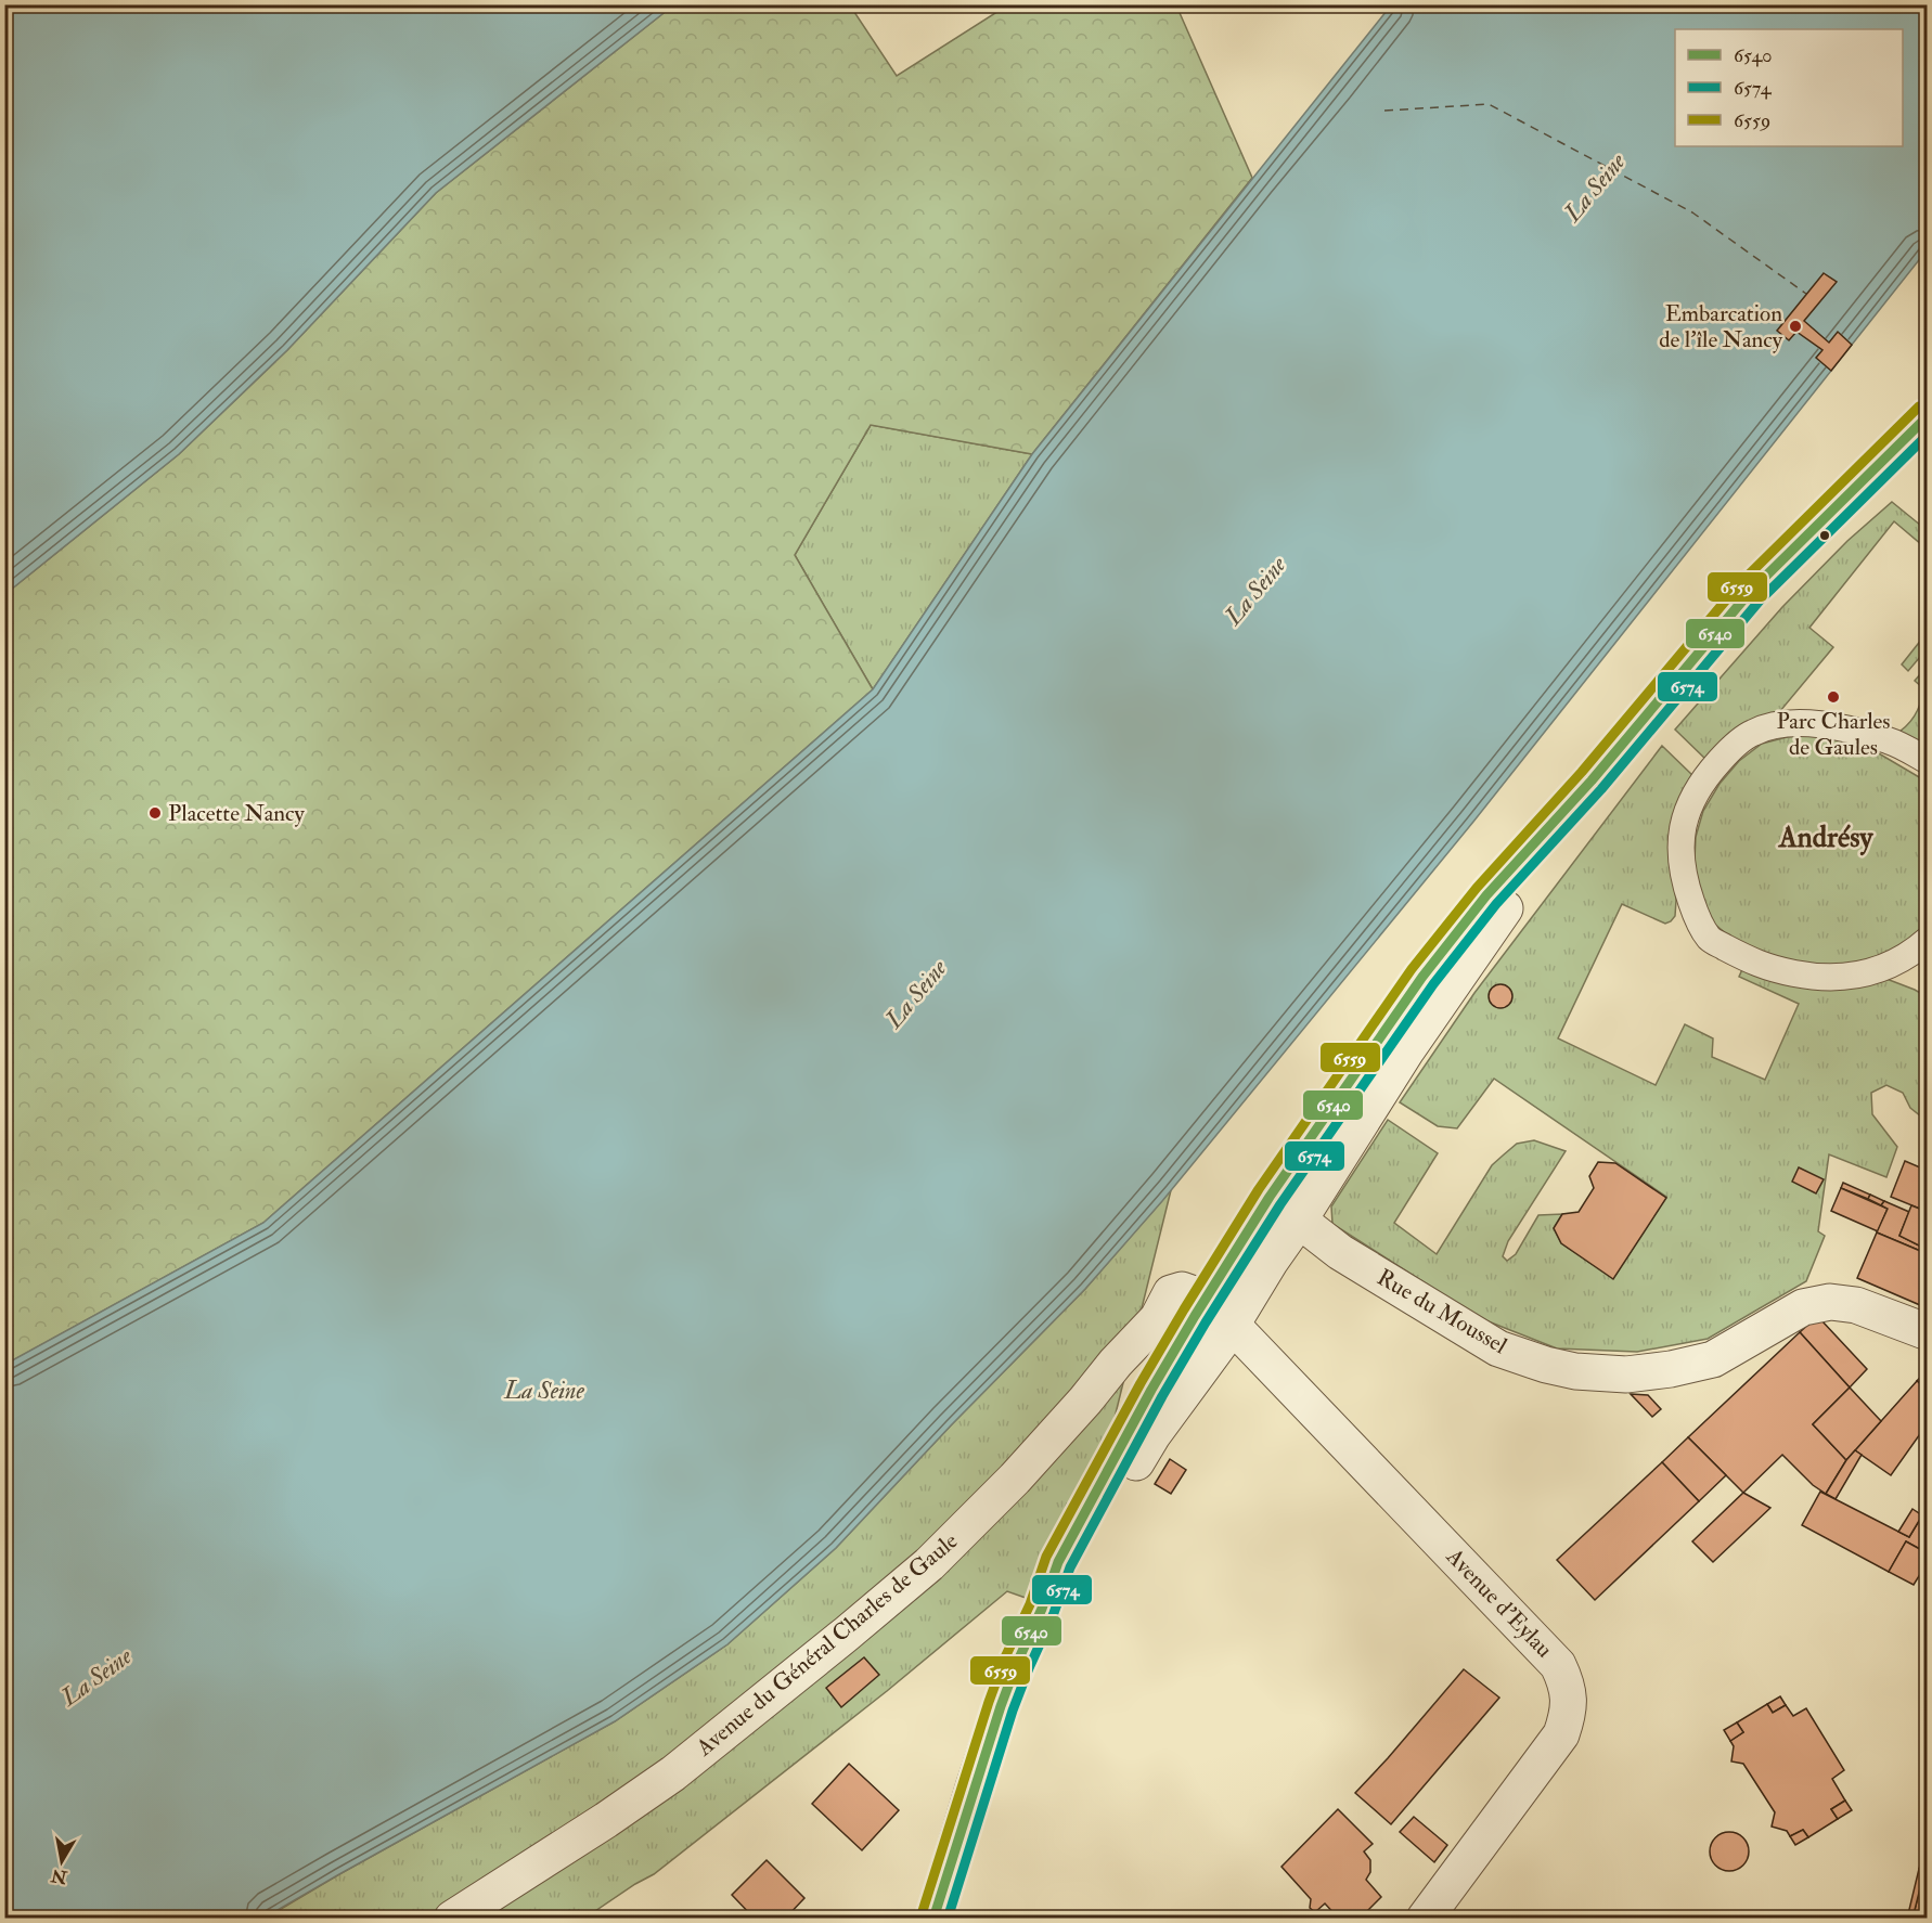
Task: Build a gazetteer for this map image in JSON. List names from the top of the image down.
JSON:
{
  "streets": {
    "street": ["Rue du Moussel", "Avenue d'Eylau", "Avenue du Général Charles de Gaule"]
  },
  "districts": ["Andrésy"],
  "water": ["La Seine"],
  "places": ["Embarcation de l'île Nancy", "Parc Charles de Gaules", "Placette Nancy"],
  "lines": ["transit line 6559", "transit line 6540", "transit line 6574"],
  "legend": ["6540", "6574", "6559"],
  "north": "bottom"
}
